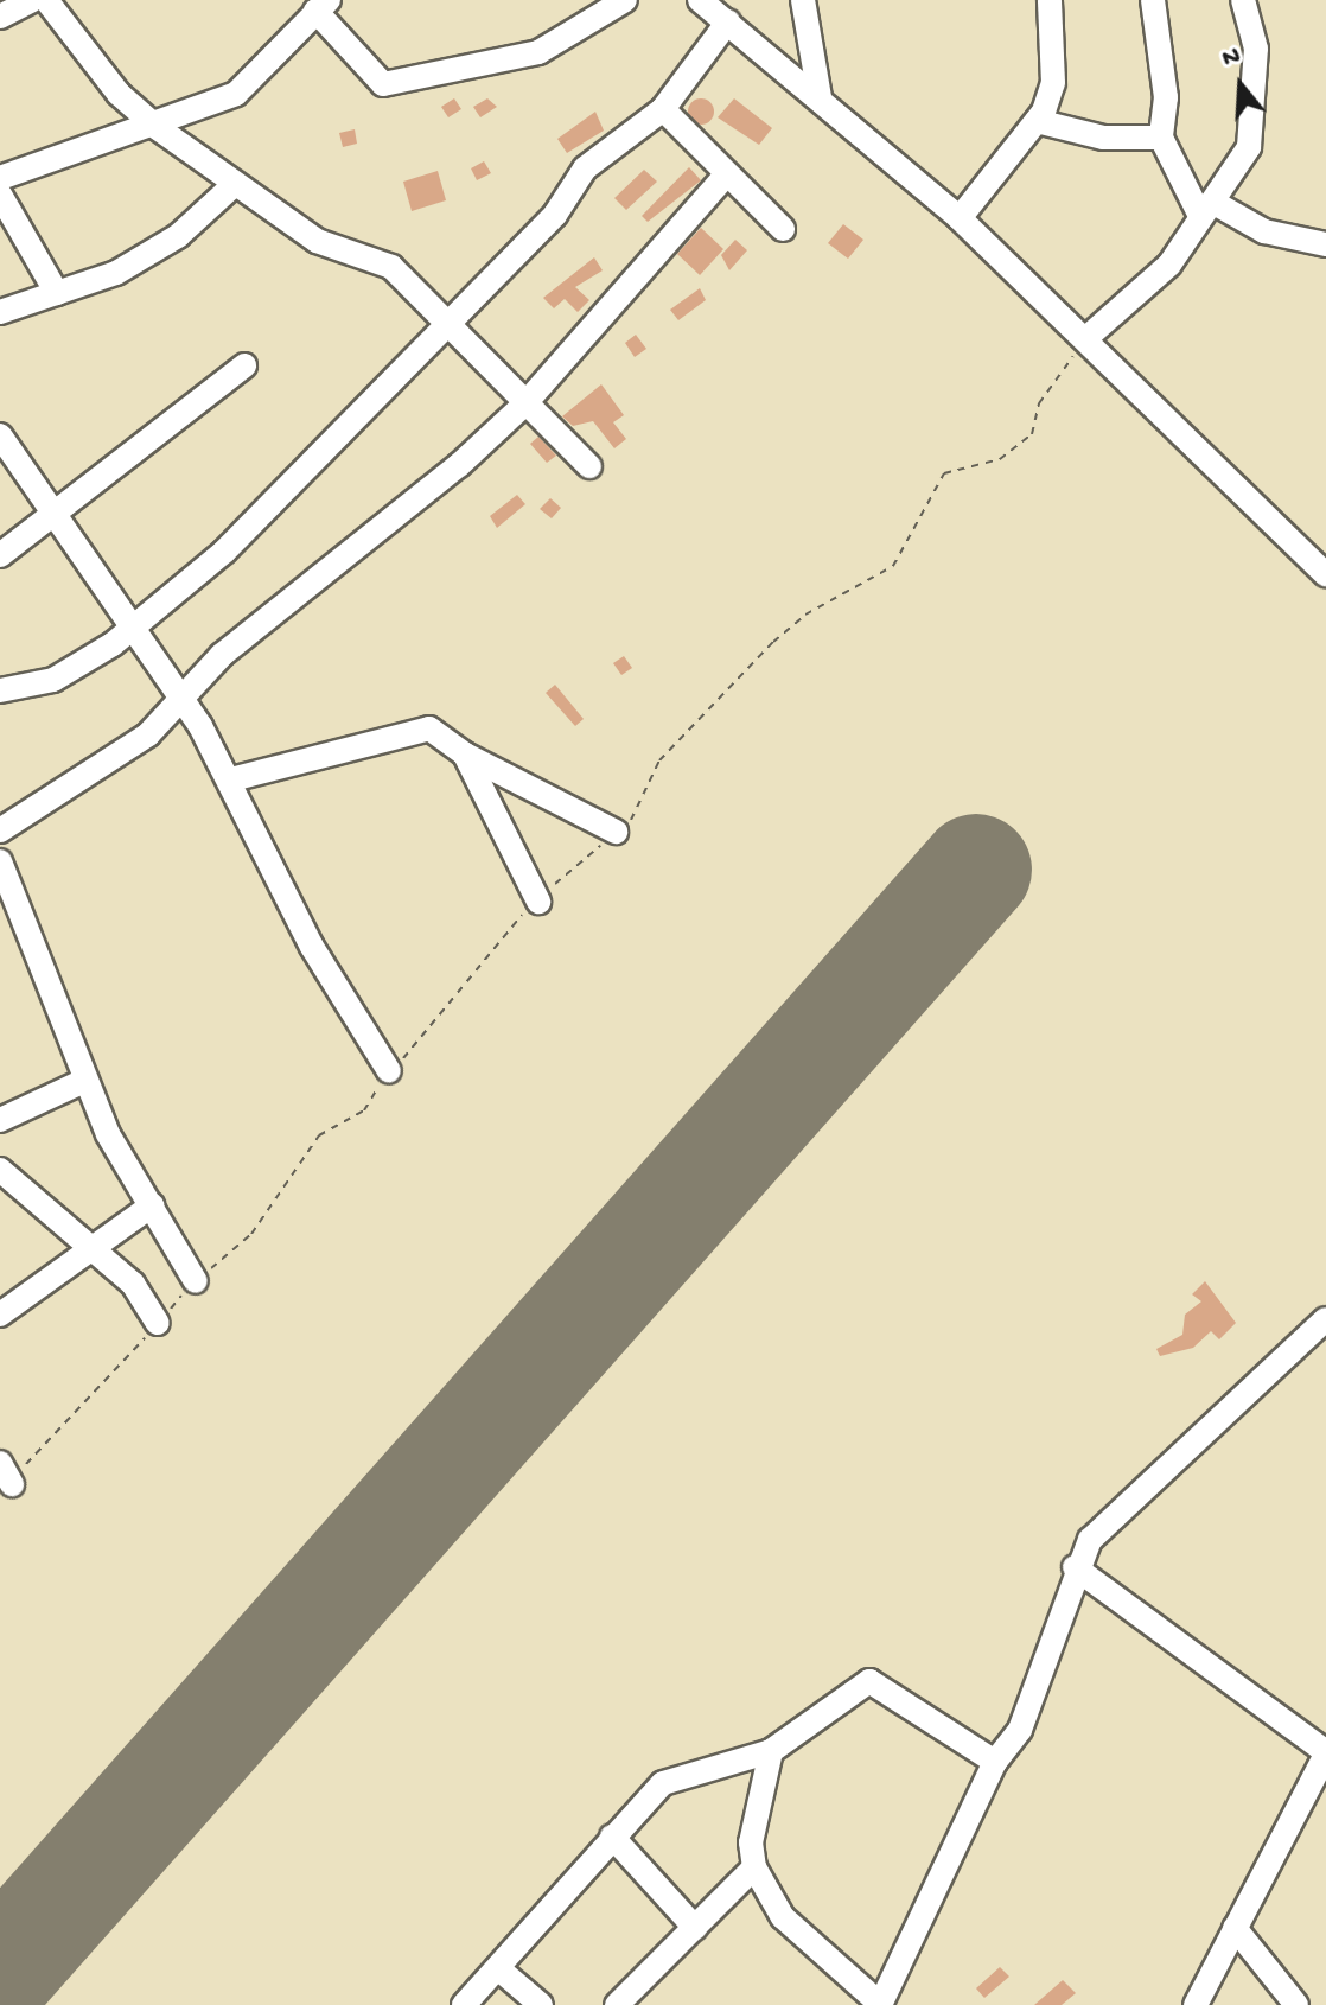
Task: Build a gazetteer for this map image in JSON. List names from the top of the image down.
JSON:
{
  "north": "top"
}
